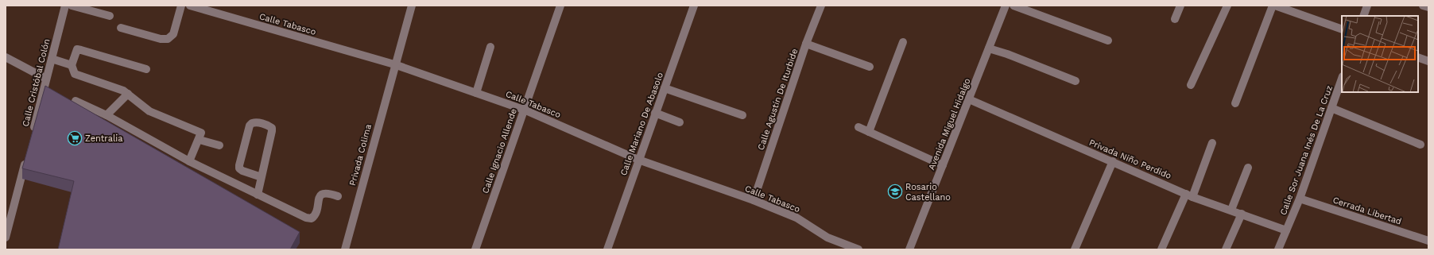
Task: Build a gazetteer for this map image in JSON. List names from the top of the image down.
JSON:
{
  "streets": {
    "street": [
      "Calle Tabasco",
      "Calle Cristóbal Colón",
      "Calle Agustín De Iturbide",
      "Calle Mariano De Abasolo",
      "Avenida Miguel Hidalgo",
      "Calle Sor Juana Inés De La Cruz",
      "Calle Ignacio Allende",
      "Privada Colima",
      "Privada Niño Perdido",
      "Cerrada Libertad"
    ]
  },
  "crossings": [
    ["Calle Tabasco", "Calle Agustín De Iturbide"],
    ["Calle Tabasco", "Calle Mariano De Abasolo"],
    ["Calle Tabasco", "Calle Ignacio Allende"],
    ["Calle Tabasco", "Privada Colima"],
    ["Avenida Miguel Hidalgo", "Privada Niño Perdido"],
    ["Calle Sor Juana Inés De La Cruz", "Privada Niño Perdido"],
    ["Calle Sor Juana Inés De La Cruz", "Cerrada Libertad"]
  ],
  "places": {
    "supermarket": ["Zentralia"],
    "school or university": ["Rosario Castellano"]
  }
}
